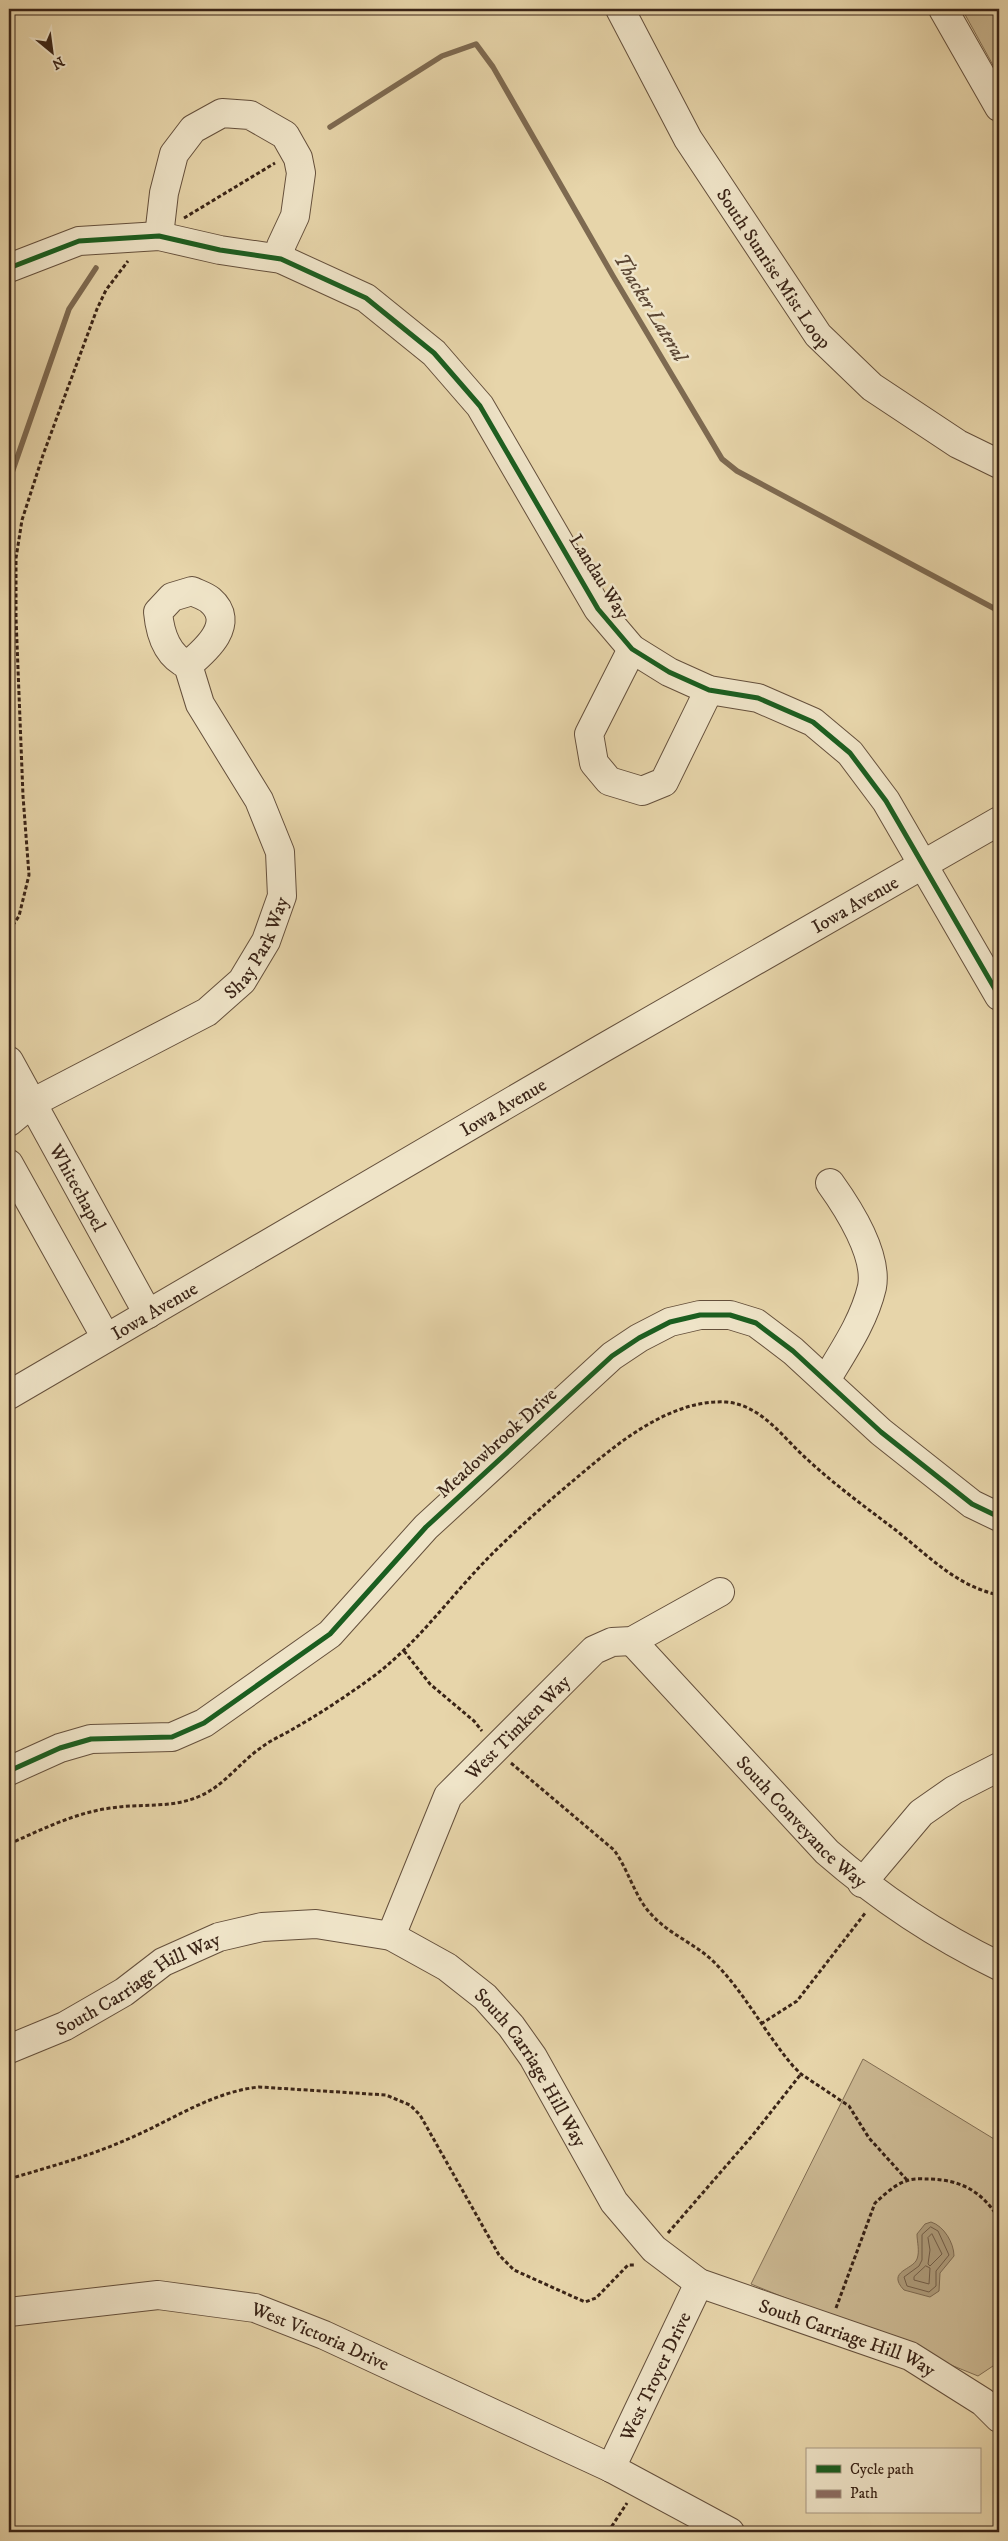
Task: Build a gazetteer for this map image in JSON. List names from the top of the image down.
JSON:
{
  "streets": {
    "street": [
      "South Sunrise Mist Loop",
      "Landau Way",
      "Iowa Avenue",
      "Shay Park Way",
      "Whitechapel",
      "Meadowbrook Drive",
      "West Timken Way",
      "South Conveyance Way",
      "South Carriage Hill Way",
      "West Victoria Drive",
      "West Troyer Drive"
    ]
  },
  "crossings": [
    ["Landau Way", "Iowa Avenue"],
    ["Iowa Avenue", "Whitechapel"],
    ["Shay Park Way", "Whitechapel"],
    ["West Timken Way", "South Conveyance Way"],
    ["West Timken Way", "South Carriage Hill Way"],
    ["South Carriage Hill Way", "West Troyer Drive"],
    ["West Victoria Drive", "West Troyer Drive"]
  ],
  "water": ["Thacker Lateral"],
  "legend": ["Cycle path", "Path"],
  "north": "bottom right"
}
